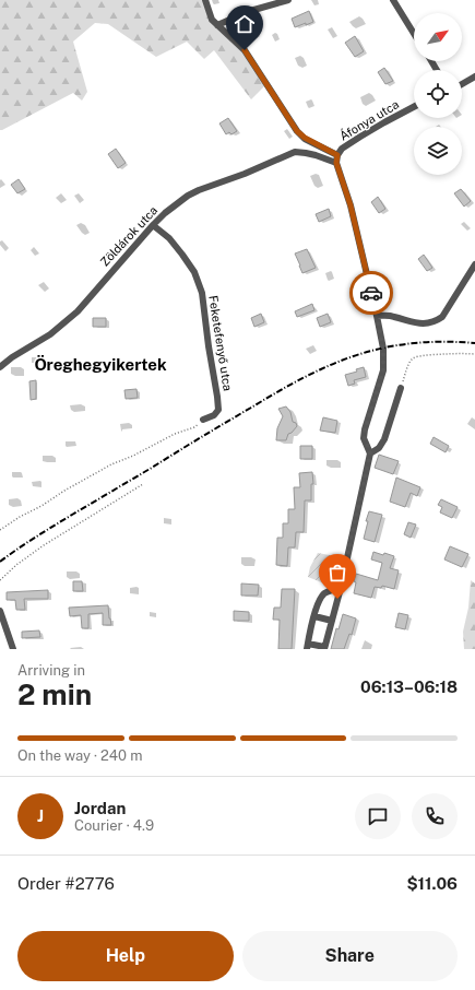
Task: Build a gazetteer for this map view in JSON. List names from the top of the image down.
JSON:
{
  "streets": {
    "street": ["Áfonya utca", "Zöldárok utca", "Feketefenyő utca"]
  },
  "crossings": [
    ["Áfonya utca", "Zöldárok utca"],
    ["Zöldárok utca", "Feketefenyő utca"]
  ],
  "districts": ["Öreghegyikertek"],
  "north": "top right",
  "page": {
    "heading": ["2 min", "Arriving in", "06:13–06:18"],
    "panel": [
      "Jordan",
      "Courier · 4.9",
      "Order #2776",
      "$11.06"
    ],
    "bar": "On the way · 240 m",
    "round": "J",
    "buttons": ["Help", "Share"]
  }
}
